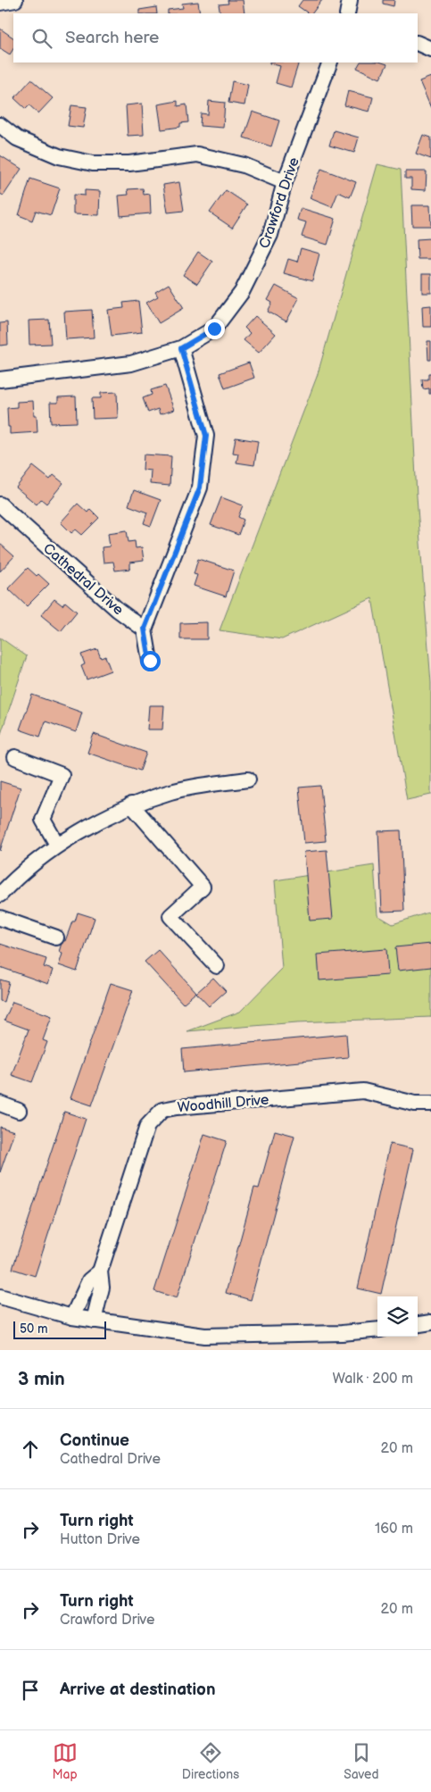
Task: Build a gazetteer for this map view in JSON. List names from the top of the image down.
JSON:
{
  "streets": {
    "street": ["Crawford Drive", "Cathedral Drive", "Woodhill Drive"]
  },
  "scale_bar": "50 m",
  "page": {
    "search": "Search here",
    "scale": "50 m",
    "heading": ["3 min", "Walk · 200 m"],
    "list": [
      ["Continue", "Cathedral Drive", "20 m"],
      ["Turn right", "Hutton Drive", "160 m"],
      ["Turn right", "Crawford Drive", "20 m"],
      "Arrive at destination"
    ],
    "nav": ["Map", "Directions", "Saved"]
  }
}
